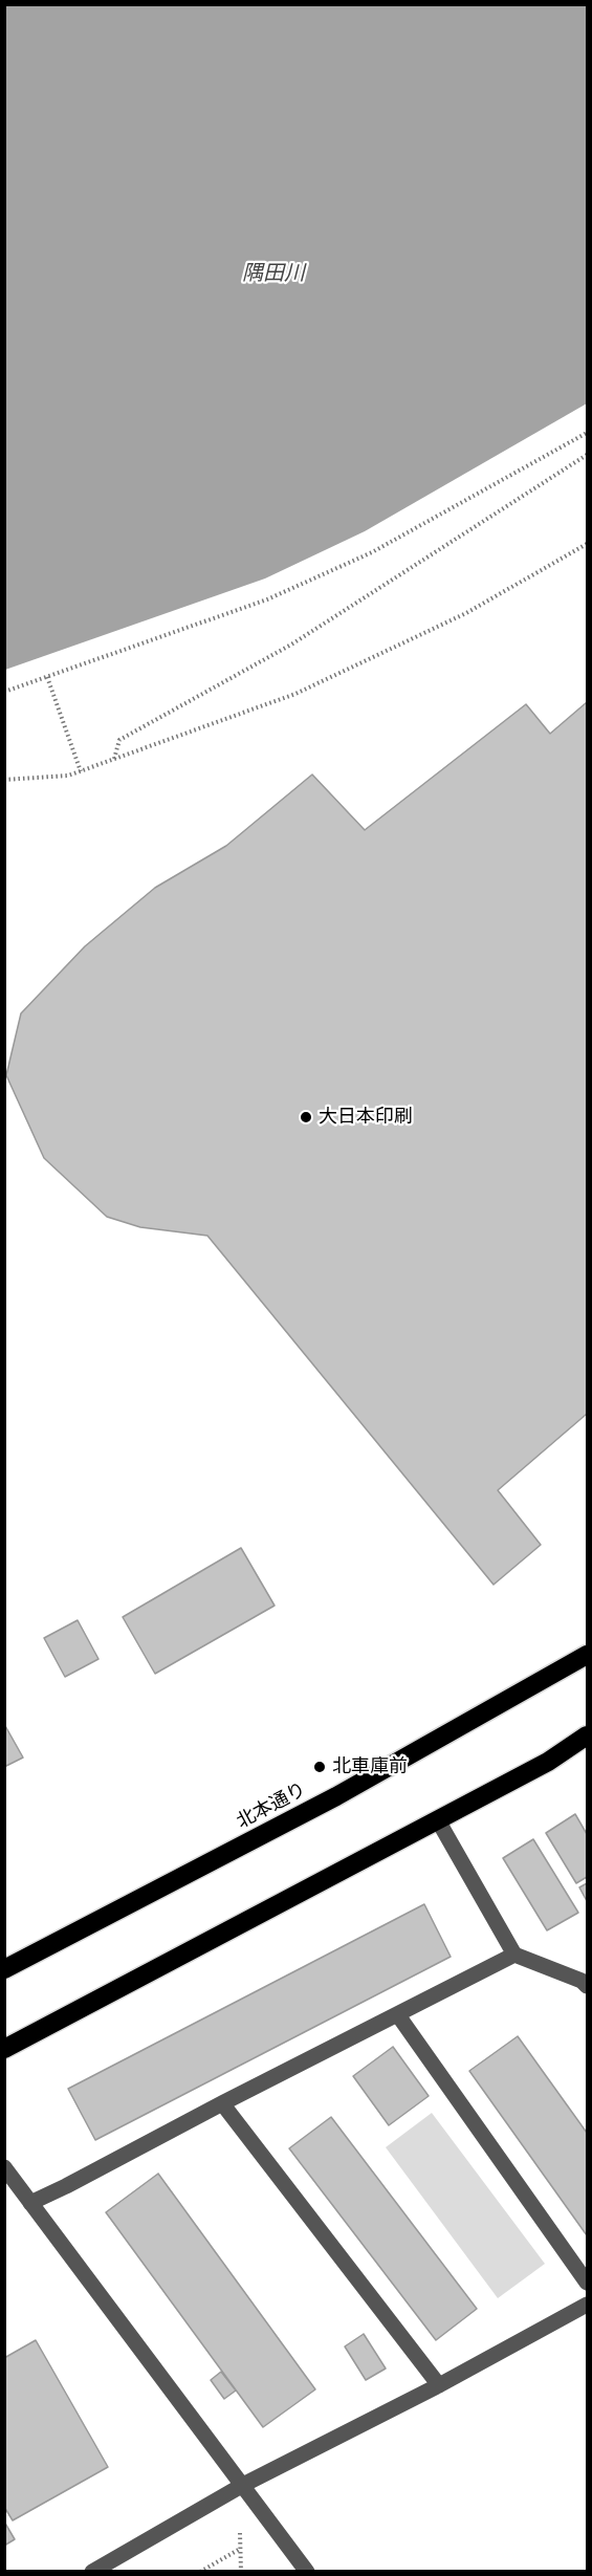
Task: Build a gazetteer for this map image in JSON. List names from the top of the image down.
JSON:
{
  "streets": {
    "highway": ["北本通り"]
  },
  "water": ["隅田川"],
  "places": ["大日本印刷", "北車庫前"]
}
